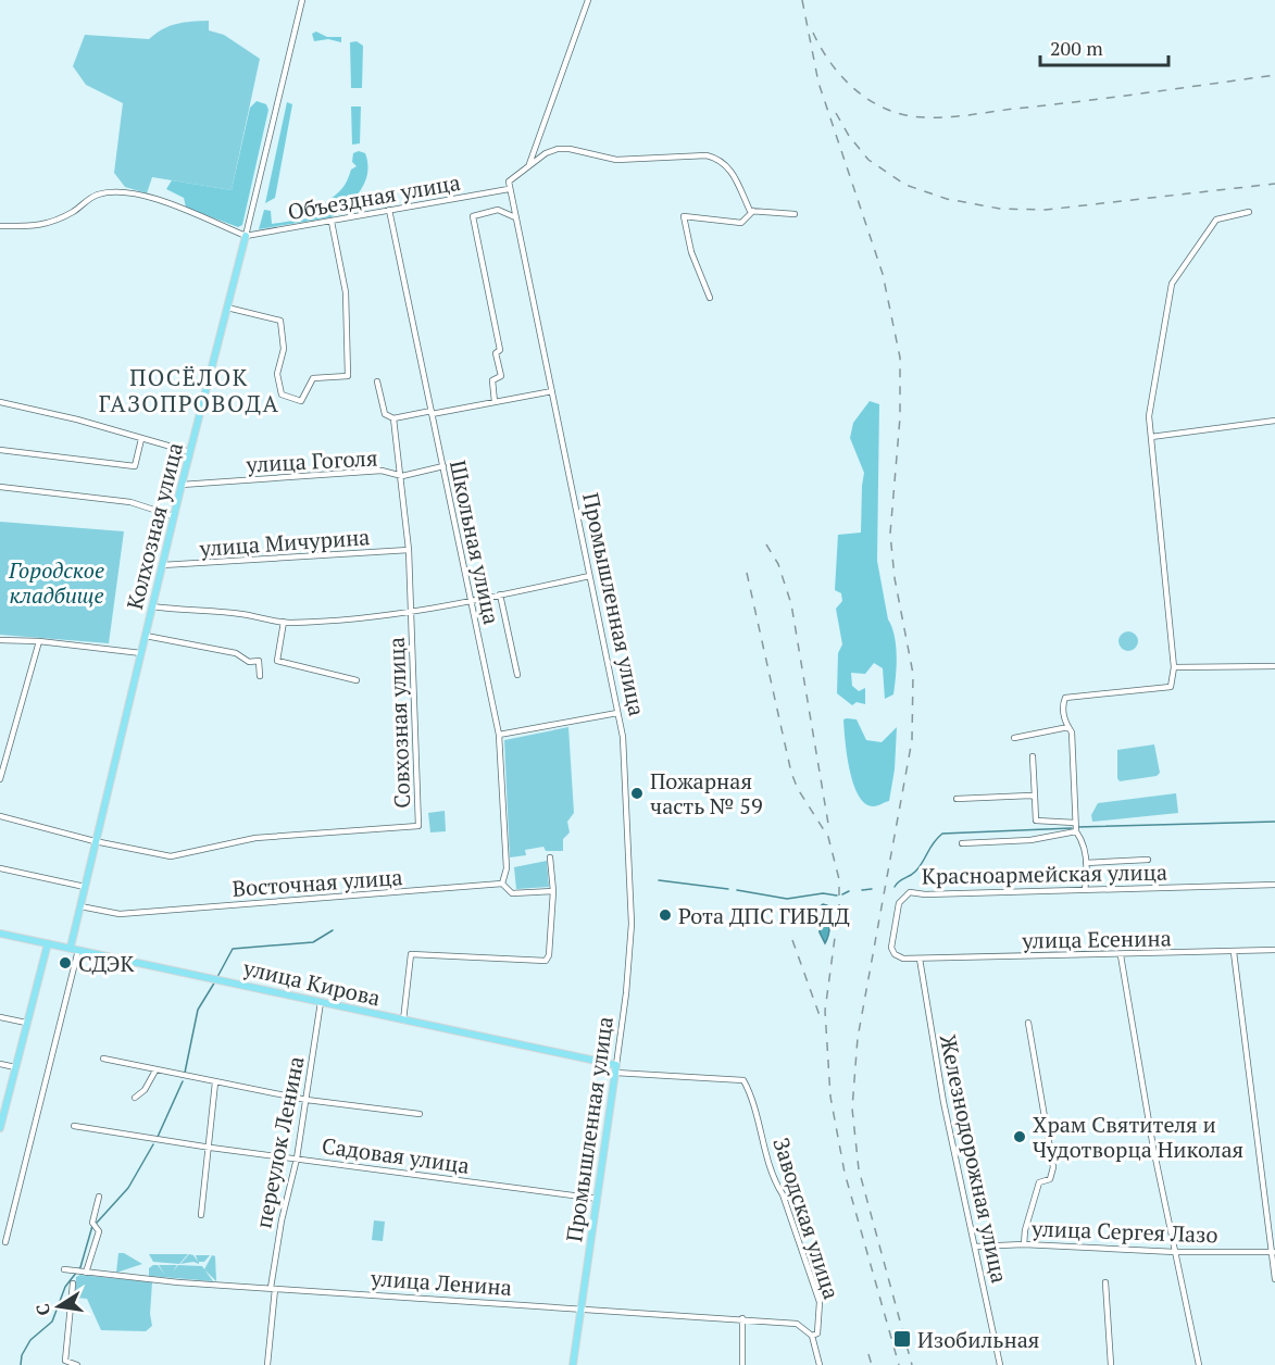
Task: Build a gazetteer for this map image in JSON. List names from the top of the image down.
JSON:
{
  "streets": {
    "main road": ["Колхозная улица", "Промышленная улица", "улица Кирова"],
    "street": [
      "Объездная улица",
      "улица Гоголя",
      "улица Мичурина",
      "Школьная улица",
      "Совхозная улица",
      "Красноармейская улица",
      "Восточная улица",
      "улица Есенина",
      "переулок Ленина",
      "Садовая улица",
      "Железнодорожная улица",
      "Заводская улица",
      "улица Сергея Лазо",
      "улица Ленина"
    ]
  },
  "crossings": [
    ["Объездная улица", "Колхозная улица"],
    ["Объездная улица", "Школьная улица"],
    ["Объездная улица", "Промышленная улица"],
    ["улица Гоголя", "Колхозная улица"],
    ["улица Гоголя", "Школьная улица"],
    ["улица Гоголя", "Совхозная улица"],
    ["Колхозная улица", "улица Мичурина"],
    ["Колхозная улица", "Совхозная улица"],
    ["Колхозная улица", "Восточная улица"],
    ["Колхозная улица", "улица Кирова"],
    ["улица Мичурина", "Совхозная улица"],
    ["Школьная улица", "Восточная улица"],
    ["Промышленная улица", "улица Кирова"],
    ["Промышленная улица", "Садовая улица"],
    ["Промышленная улица", "улица Ленина"],
    ["Красноармейская улица", "улица Есенина"],
    ["Красноармейская улица", "Железнодорожная улица"],
    ["улица Есенина", "Железнодорожная улица"],
    ["улица Кирова", "переулок Ленина"],
    ["улица Кирова", "Заводская улица"],
    ["переулок Ленина", "Садовая улица"],
    ["переулок Ленина", "улица Ленина"],
    ["Железнодорожная улица", "улица Сергея Лазо"],
    ["Заводская улица", "улица Ленина"]
  ],
  "districts": ["ПОСЁЛОК ГАЗОПРОВОДА"],
  "parks": ["Городское кладбище"],
  "places": {
    "other": [
      "Пожарная часть № 59",
      "Рота ДПС ГИБДД",
      "СДЭК",
      "Храм Святителя и Чудотворца Николая"
    ],
    "transit": ["Изобильная"]
  },
  "scale_bar": "200 m",
  "north": "left"
}
